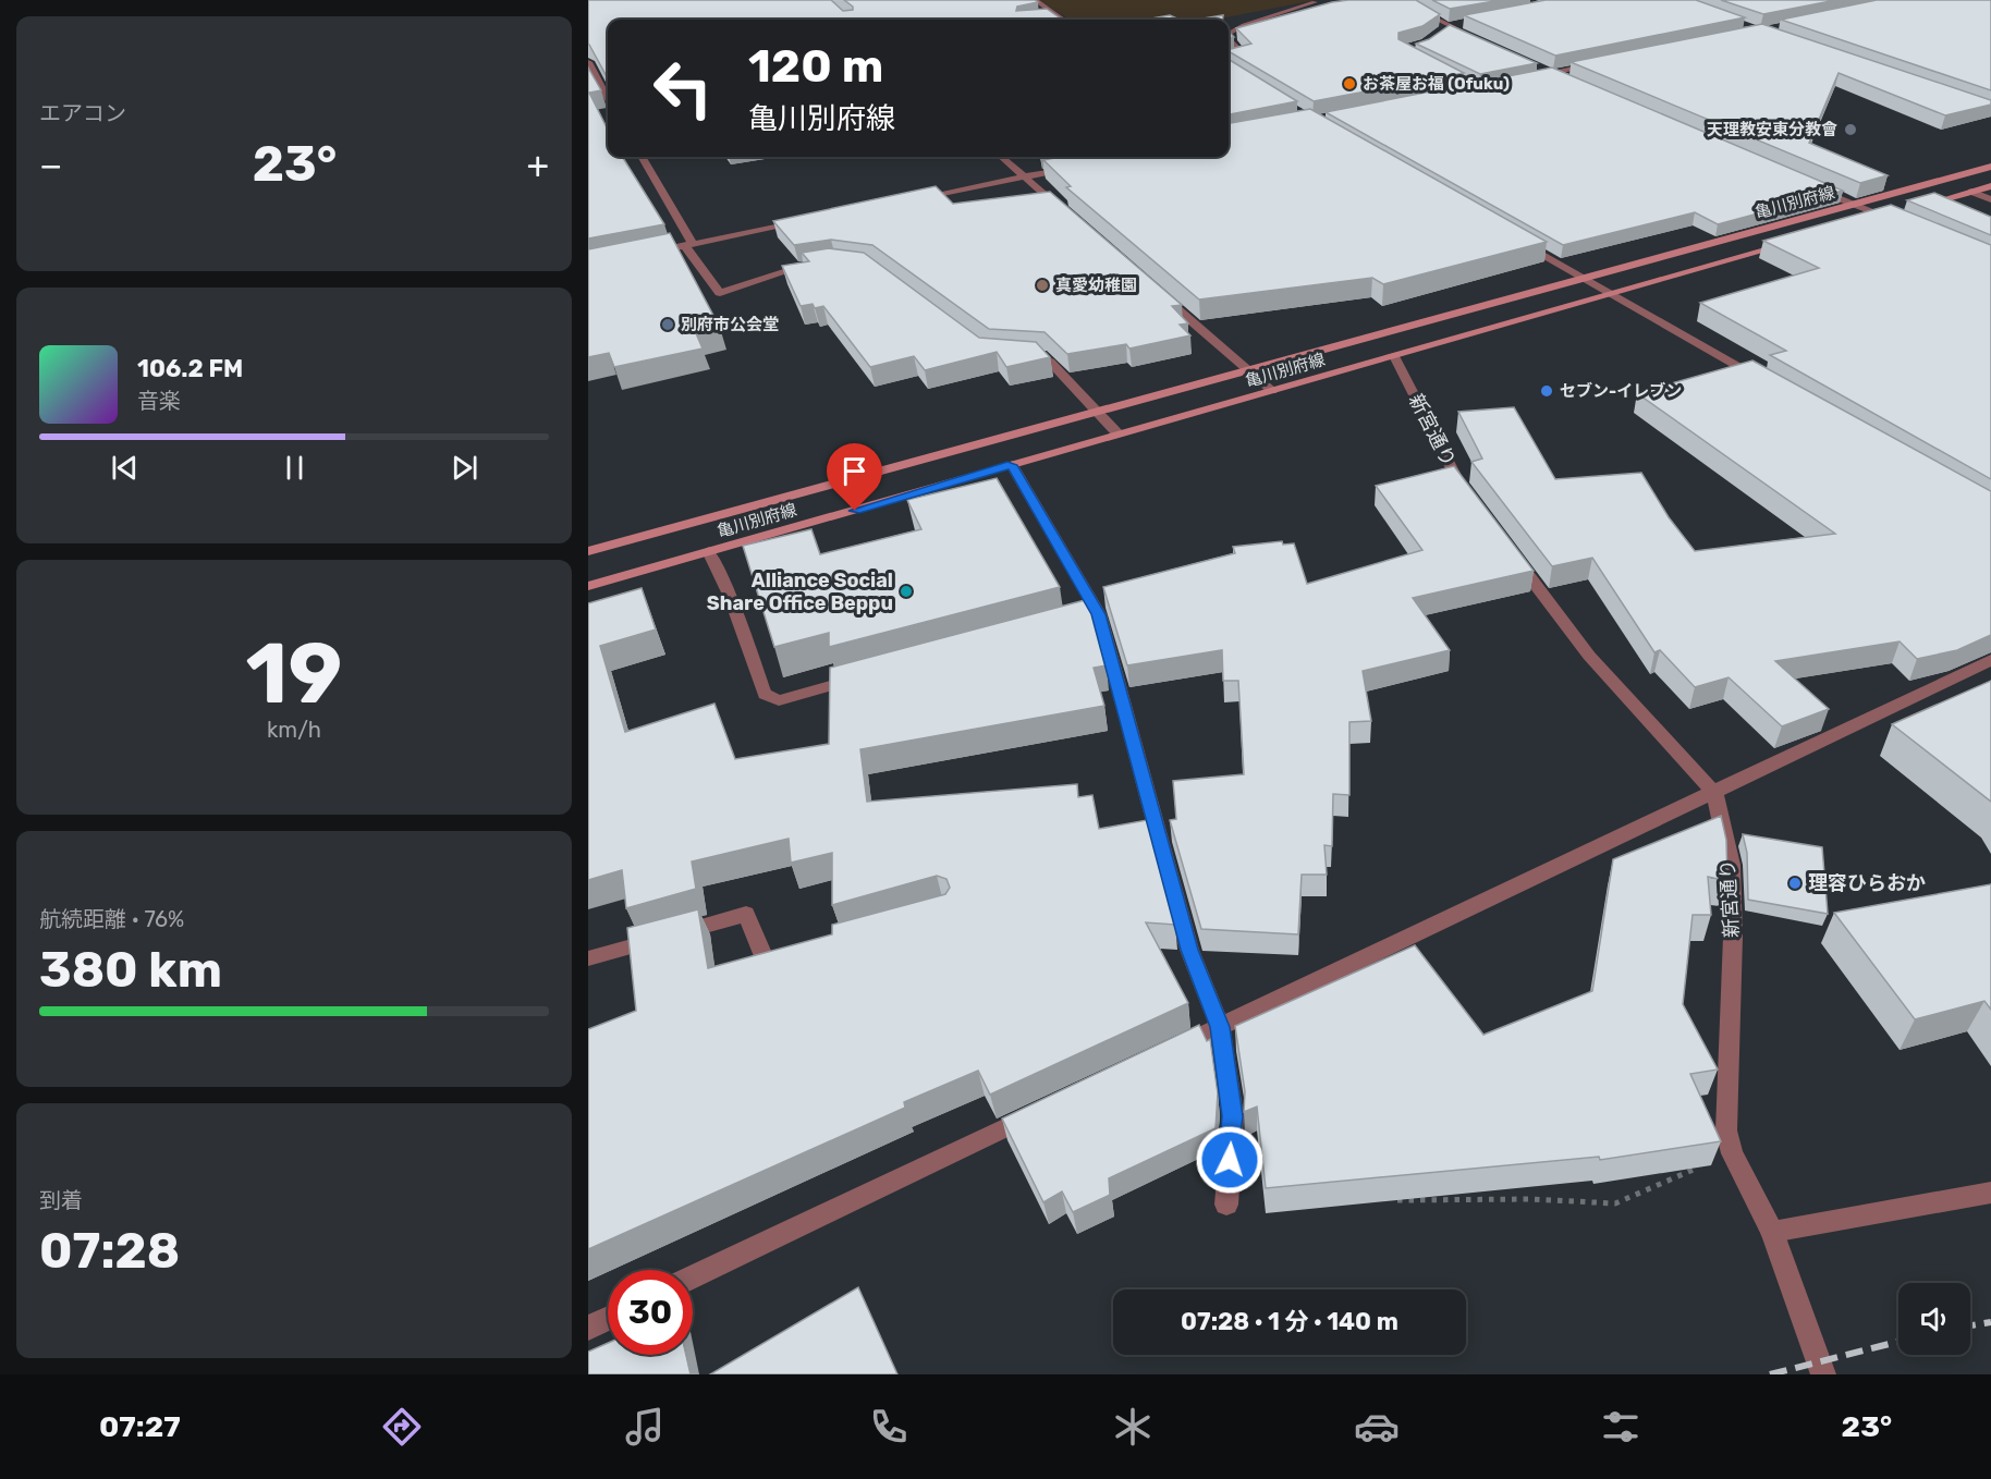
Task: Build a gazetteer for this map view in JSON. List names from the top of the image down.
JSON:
{
  "streets": {
    "main road": ["亀川別府線"],
    "street": ["新宮通り"]
  },
  "crossings": [
    ["亀川別府線", "新宮通り"]
  ],
  "places": [
    "お茶屋お福 (Ofuku)",
    "天理教安東分教會",
    "真愛幼稚園",
    "別府市公会堂",
    "セブン-イレブン",
    "Alliance Social Share Office Beppu",
    "理容ひらおか"
  ],
  "page": {
    "tile": [
      "エアコン",
      ["19", "km/h"],
      ["航続距離 · 76%", "380 km"],
      ["到着", "07:28"]
    ],
    "turn": ["120 m", "亀川別府線"],
    "heat": ["−", "23°", "+"],
    "song": ["106.2 FM", "音楽"],
    "limit": "30",
    "trip": "07:28 · 1 分 · 140 m",
    "tabs": ["07:27", "23°"]
  }
}
